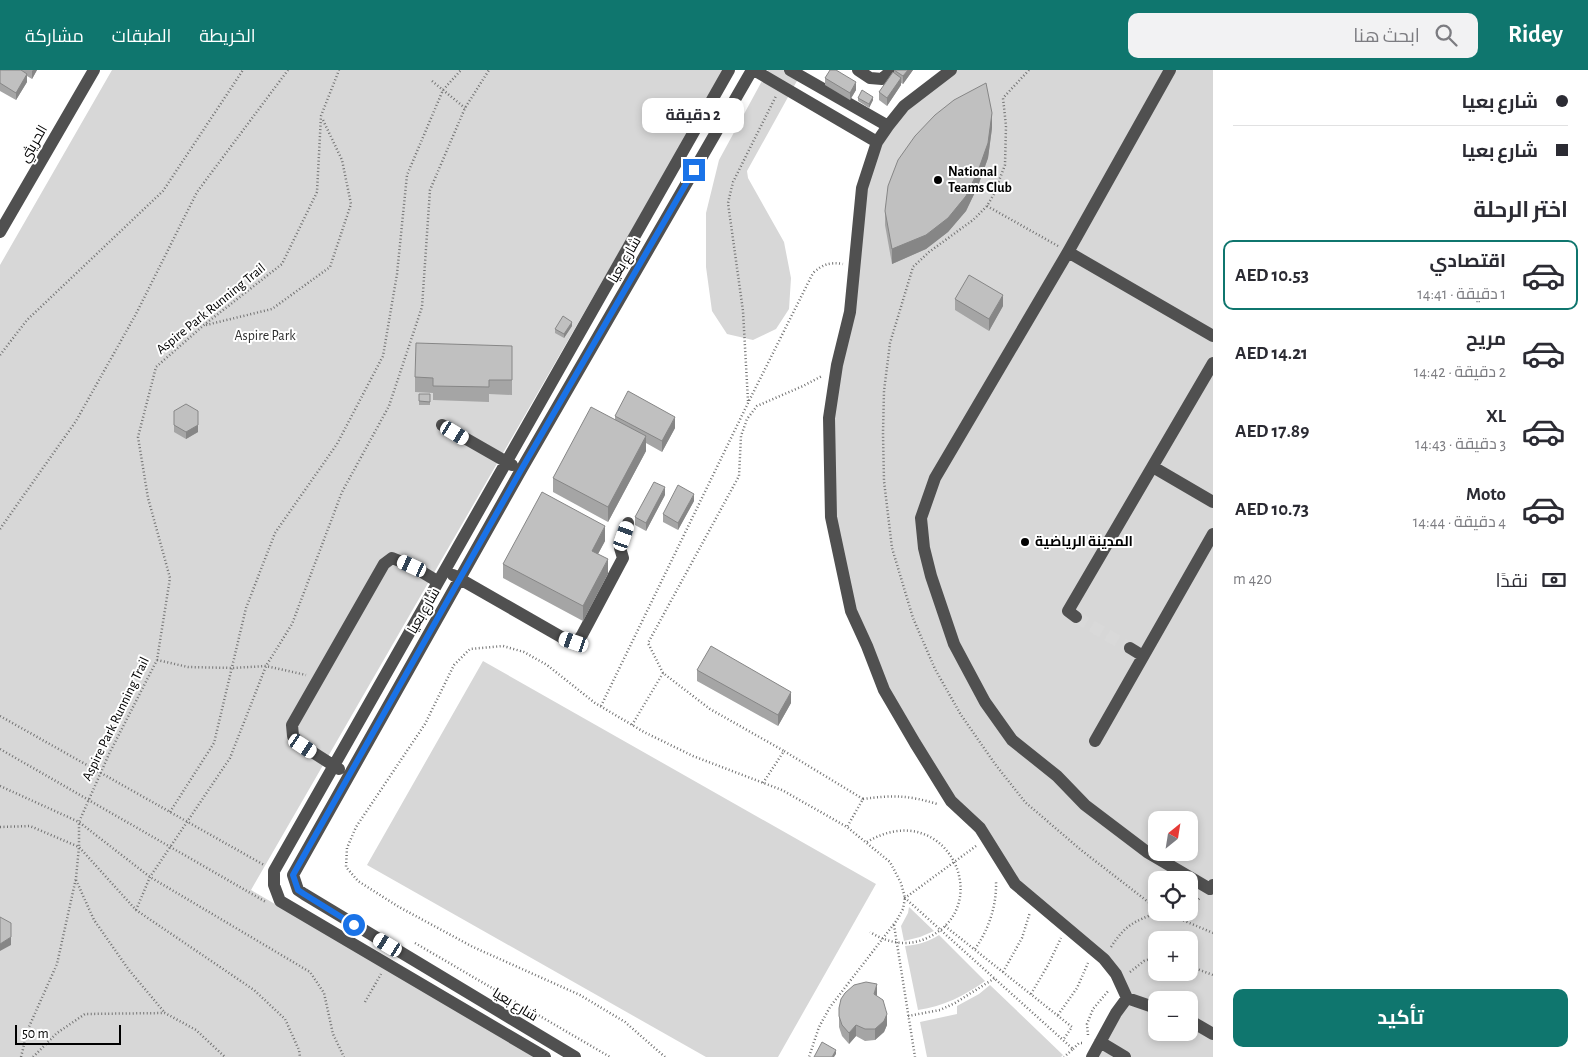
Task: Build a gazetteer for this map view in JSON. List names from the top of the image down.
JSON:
{
  "streets": {
    "street": ["الحريثي", "شارع بعيا"],
    "path": ["Aspire Park Running Trail"]
  },
  "parks": ["Aspire Park"],
  "places": ["National Teams Club", "المدينة الرياضية"],
  "scale_bar": "50 m",
  "north": "top right",
  "page": {
    "header": "Ridey",
    "search": "ابحث هنا",
    "nav": ["الخريطة", "الطبقات", "مشاركة"],
    "banner": ["شارع بعيا", "شارع بعيا"],
    "bubble": "2 دقيقة",
    "heading": "اختر الرحلة",
    "list": [
      {
        "name": "اقتصادي",
        "note": "1 دقيقة · 14:41",
        "value": "AED 10.53"
      },
      {
        "name": "مريح",
        "note": "2 دقيقة · 14:42",
        "value": "AED 14.21"
      },
      {
        "name": "XL",
        "note": "3 دقيقة · 14:43",
        "value": "AED 17.89"
      },
      {
        "name": "Moto",
        "note": "4 دقيقة · 14:44",
        "value": "AED 10.73"
      }
    ],
    "pay": ["نقدًا", "420 m"],
    "map_buttons": ["+", "−"],
    "buttons": "تأكيد",
    "scale": "50 m"
  }
}
